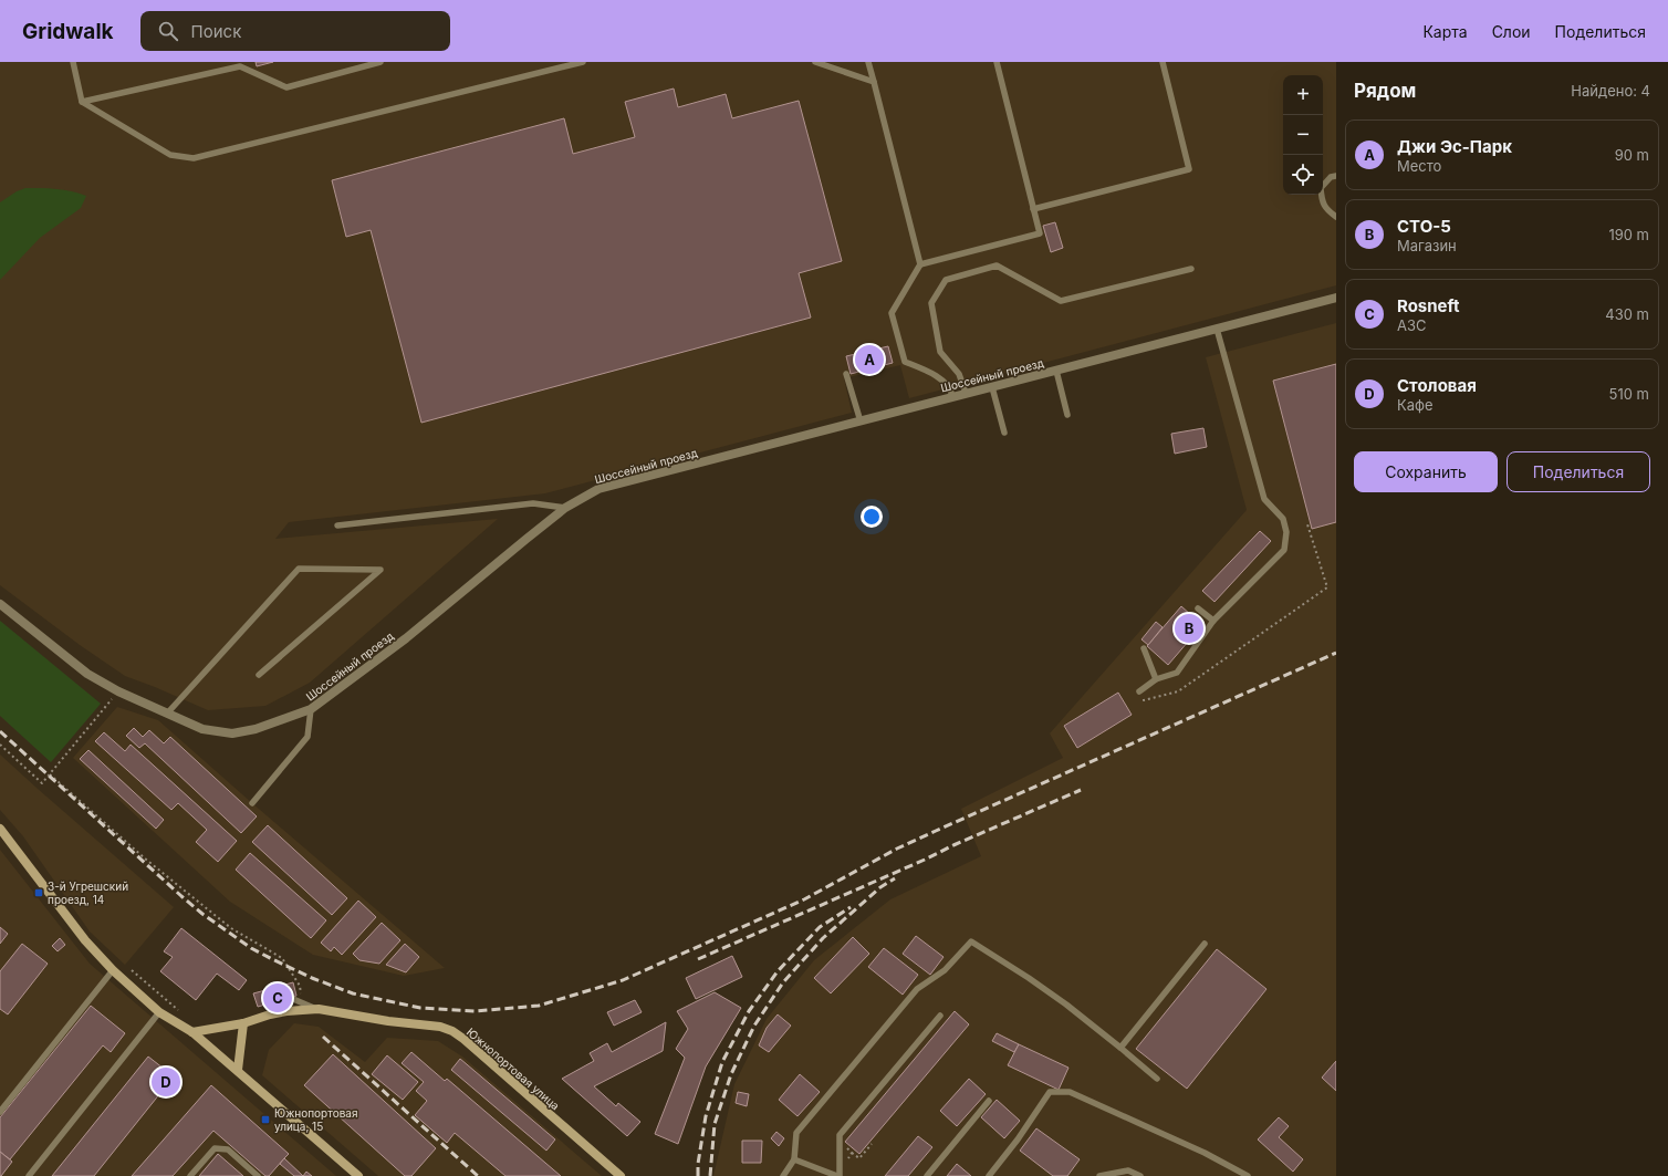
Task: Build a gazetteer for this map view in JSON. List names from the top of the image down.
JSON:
{
  "streets": {
    "street": ["Шоссейный проезд", "Южнопортовая улица"]
  },
  "places": {
    "transit": ["3-й Угрешский проезд, 14", "Южнопортовая улица, 15"]
  },
  "page": {
    "header": "Gridwalk",
    "search": "Поиск",
    "nav": ["Карта", "Слои", "Поделиться"],
    "heading": ["Рядом", "Найдено: 4"],
    "map_buttons": ["+", "−"],
    "list": [
      {
        "mark": "A",
        "name": "Джи Эс-Парк",
        "note": "Место",
        "value": "90 m"
      },
      {
        "mark": "B",
        "name": "СТО-5",
        "note": "Магазин",
        "value": "190 m"
      },
      {
        "mark": "C",
        "name": "Rosneft",
        "note": "АЗС",
        "value": "430 m"
      },
      {
        "mark": "D",
        "name": "Столовая",
        "note": "Кафе",
        "value": "510 m"
      }
    ],
    "pins": [
      "A",
      "B",
      "C",
      "D"
    ],
    "buttons": ["Сохранить", "Поделиться"]
  }
}
